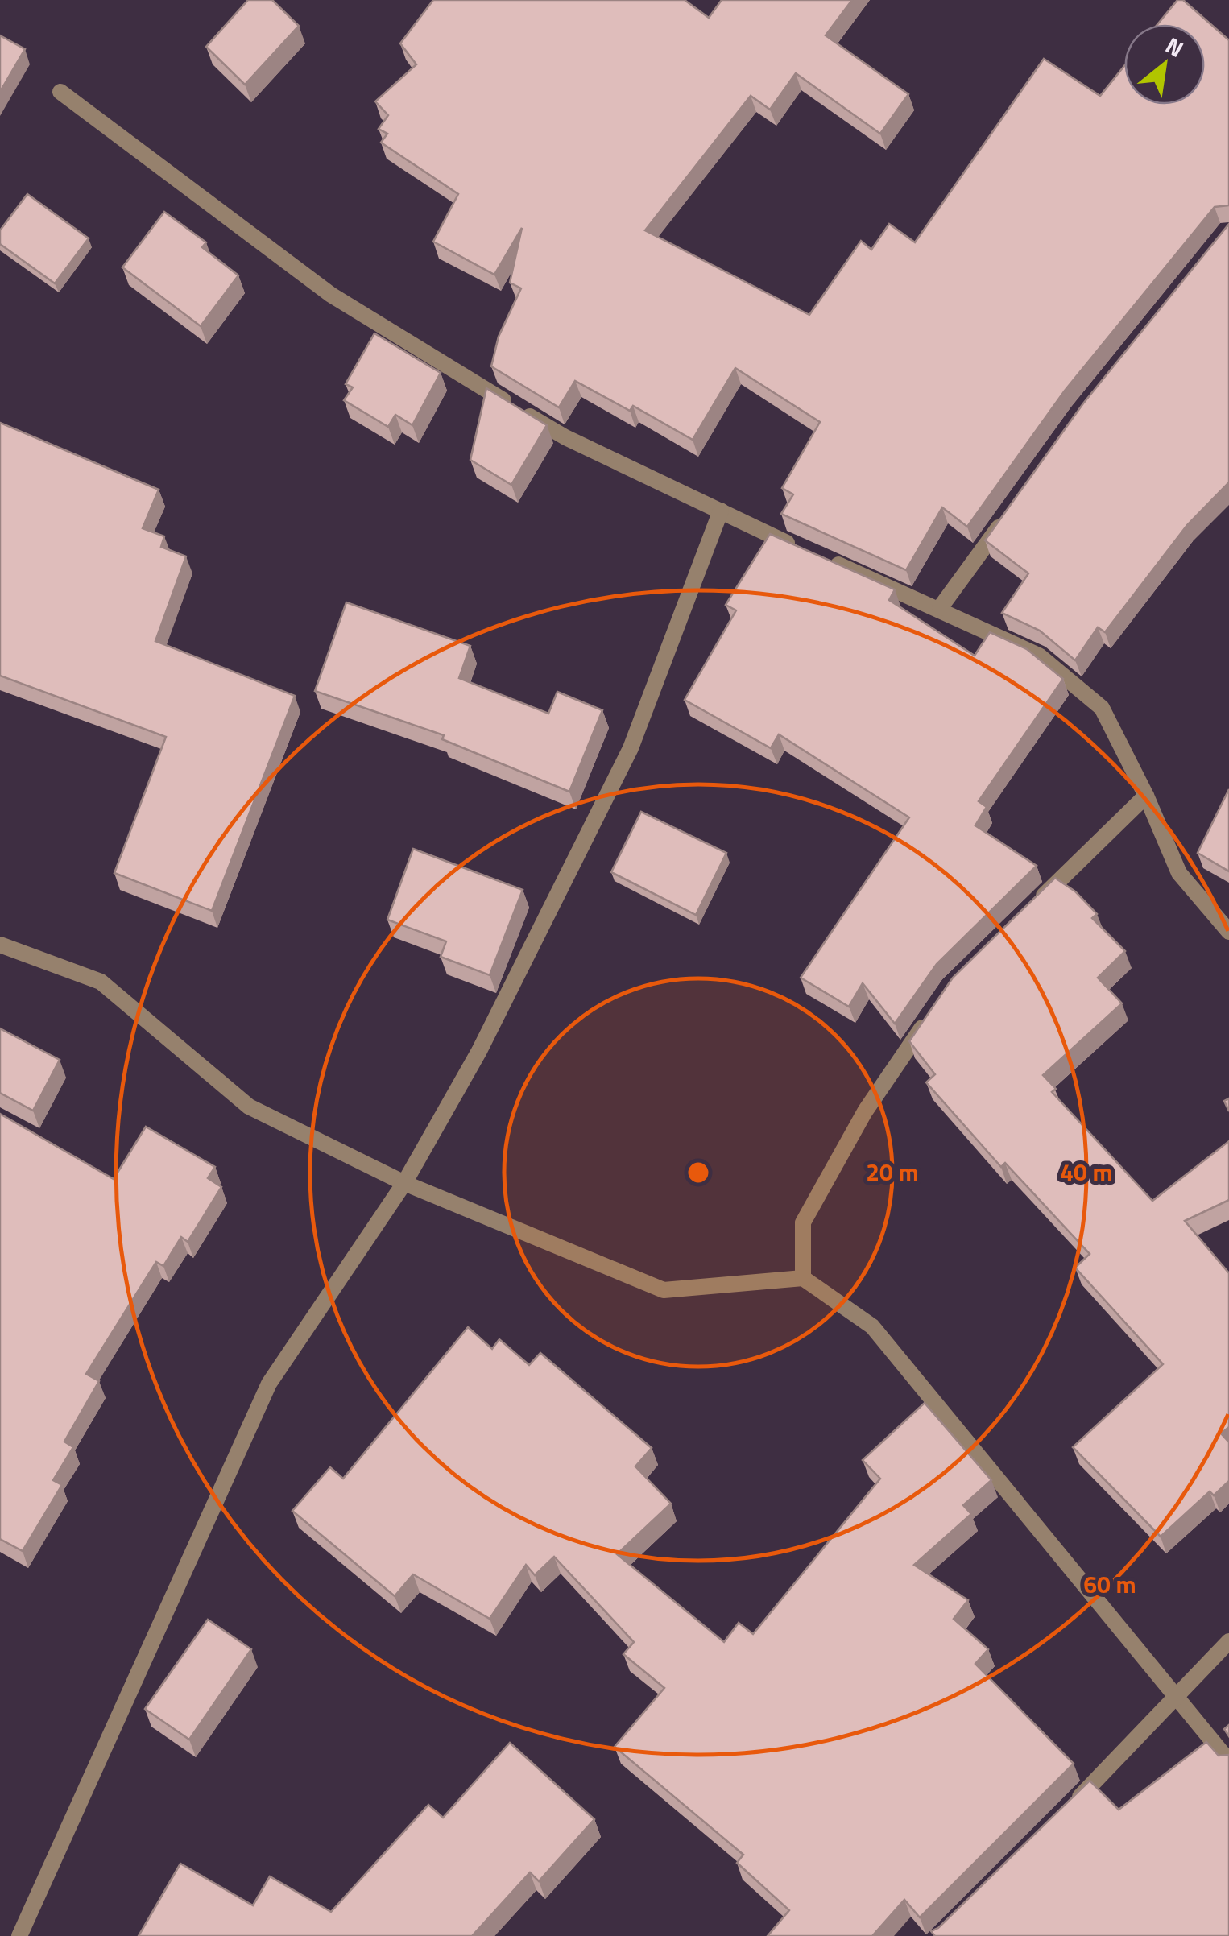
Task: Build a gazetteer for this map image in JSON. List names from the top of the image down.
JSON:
{
  "north": "top right",
  "rings": ["20 m", "40 m", "60 m"]
}
